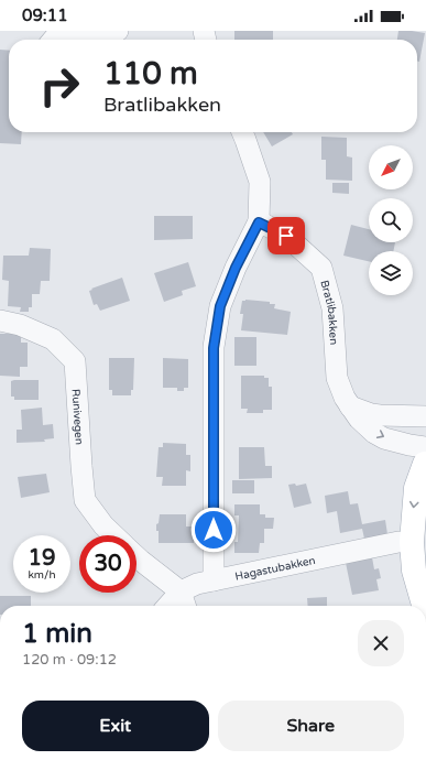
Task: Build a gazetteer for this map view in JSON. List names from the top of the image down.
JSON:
{
  "streets": {
    "street": ["Bratlibakken", "Runivegen", "Hagastubakken"]
  },
  "crossings": [
    ["Runivegen", "Hagastubakken"]
  ],
  "north": "bottom left",
  "page": {
    "status": "09:11",
    "turn": ["110 m", "Bratlibakken"],
    "speed": "19 km/h",
    "limit": "30",
    "heading": ["1 min", "120 m · 09:12"],
    "buttons": ["Exit", "Share"]
  }
}
